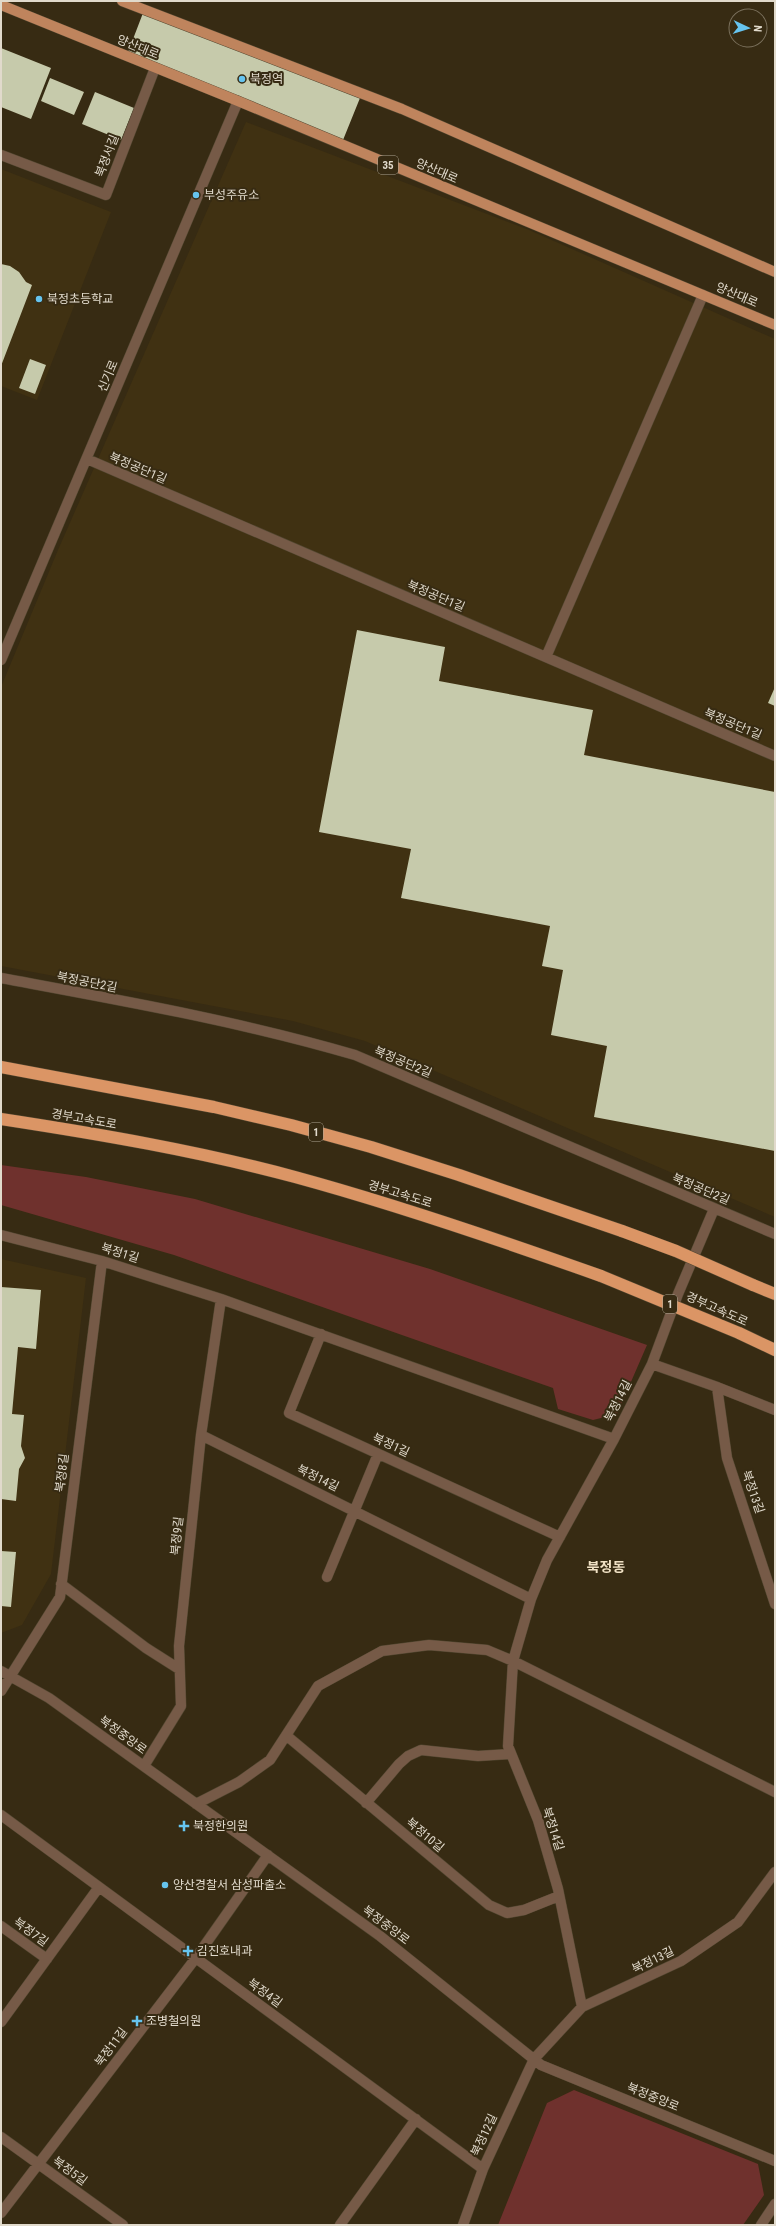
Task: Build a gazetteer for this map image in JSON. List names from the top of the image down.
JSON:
{
  "streets": {
    "highway": ["경부고속도로", "1"],
    "main road": ["양산대로", "35"],
    "street": [
      "북정서길",
      "신기로",
      "북정공단1길",
      "북정공단2길",
      "북정1길",
      "북정14길",
      "북정8길",
      "북정13길",
      "북정9길",
      "북정중앙로",
      "북정10길",
      "북정7길",
      "북정4길",
      "북정11길",
      "북정12길",
      "북정5길"
    ]
  },
  "crossings": [
    ["양산대로", "북정서길"],
    ["양산대로", "신기로"],
    ["신기로", "북정공단1길"],
    ["북정공단2길", "북정14길"],
    ["북정1길", "북정14길"],
    ["북정1길", "북정8길"],
    ["북정1길", "북정9길"],
    ["북정14길", "북정13길"],
    ["북정14길", "북정9길"],
    ["북정14길", "북정10길"],
    ["북정8길", "북정중앙로"],
    ["북정13길", "북정중앙로"],
    ["북정13길", "북정12길"],
    ["북정9길", "북정중앙로"],
    ["북정중앙로", "북정11길"],
    ["북정중앙로", "북정12길"],
    ["북정4길", "북정11길"],
    ["북정4길", "북정12길"],
    ["북정11길", "북정5길"]
  ],
  "districts": ["북정동"],
  "places": {
    "other": [
      "북정역",
      "부성주유소",
      "북정초등학교",
      "양산경찰서 삼성파출소"
    ],
    "health": ["북정한의원", "김진호내과", "조병철의원"]
  },
  "north": "right"
}
